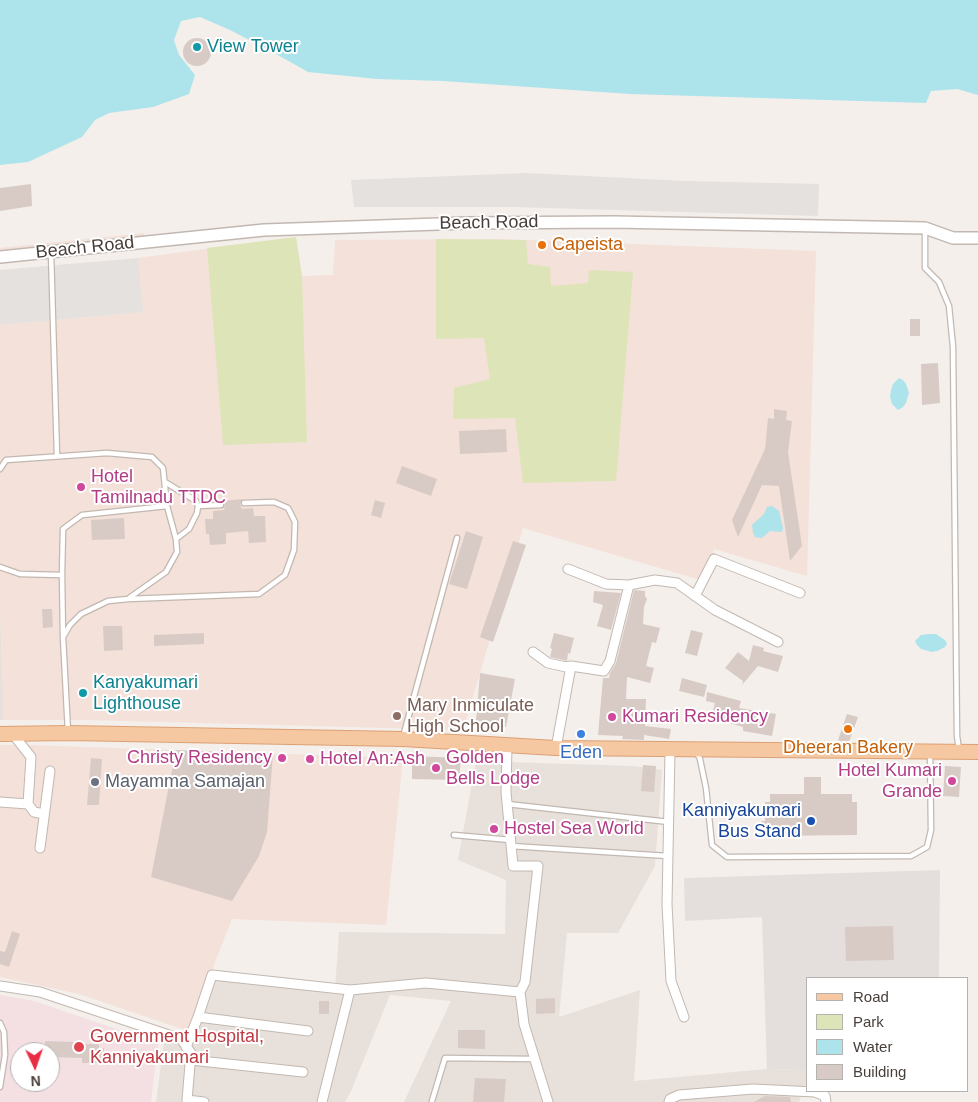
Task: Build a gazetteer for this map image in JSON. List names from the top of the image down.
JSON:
{
  "streets": {
    "street": ["Beach Road"]
  },
  "places": [
    "View Tower",
    "Capeista",
    "Hotel Tamilnadu TTDC",
    "Kanyakumari Lighthouse",
    "Mary Inmiculate High School",
    "Kumari Residency",
    "Dheeran Bakery",
    "Eden",
    "Christy Residency",
    "Hotel An:Ash",
    "Golden Bells Lodge",
    "Hotel Kumari Grande",
    "Mayamma Samajan",
    "Kanniyakumari Bus Stand",
    "Hostel Sea World",
    "Government Hospital, Kanniyakumari"
  ],
  "legend": [
    "Road",
    "Park",
    "Water",
    "Building"
  ],
  "north": "bottom"
}
